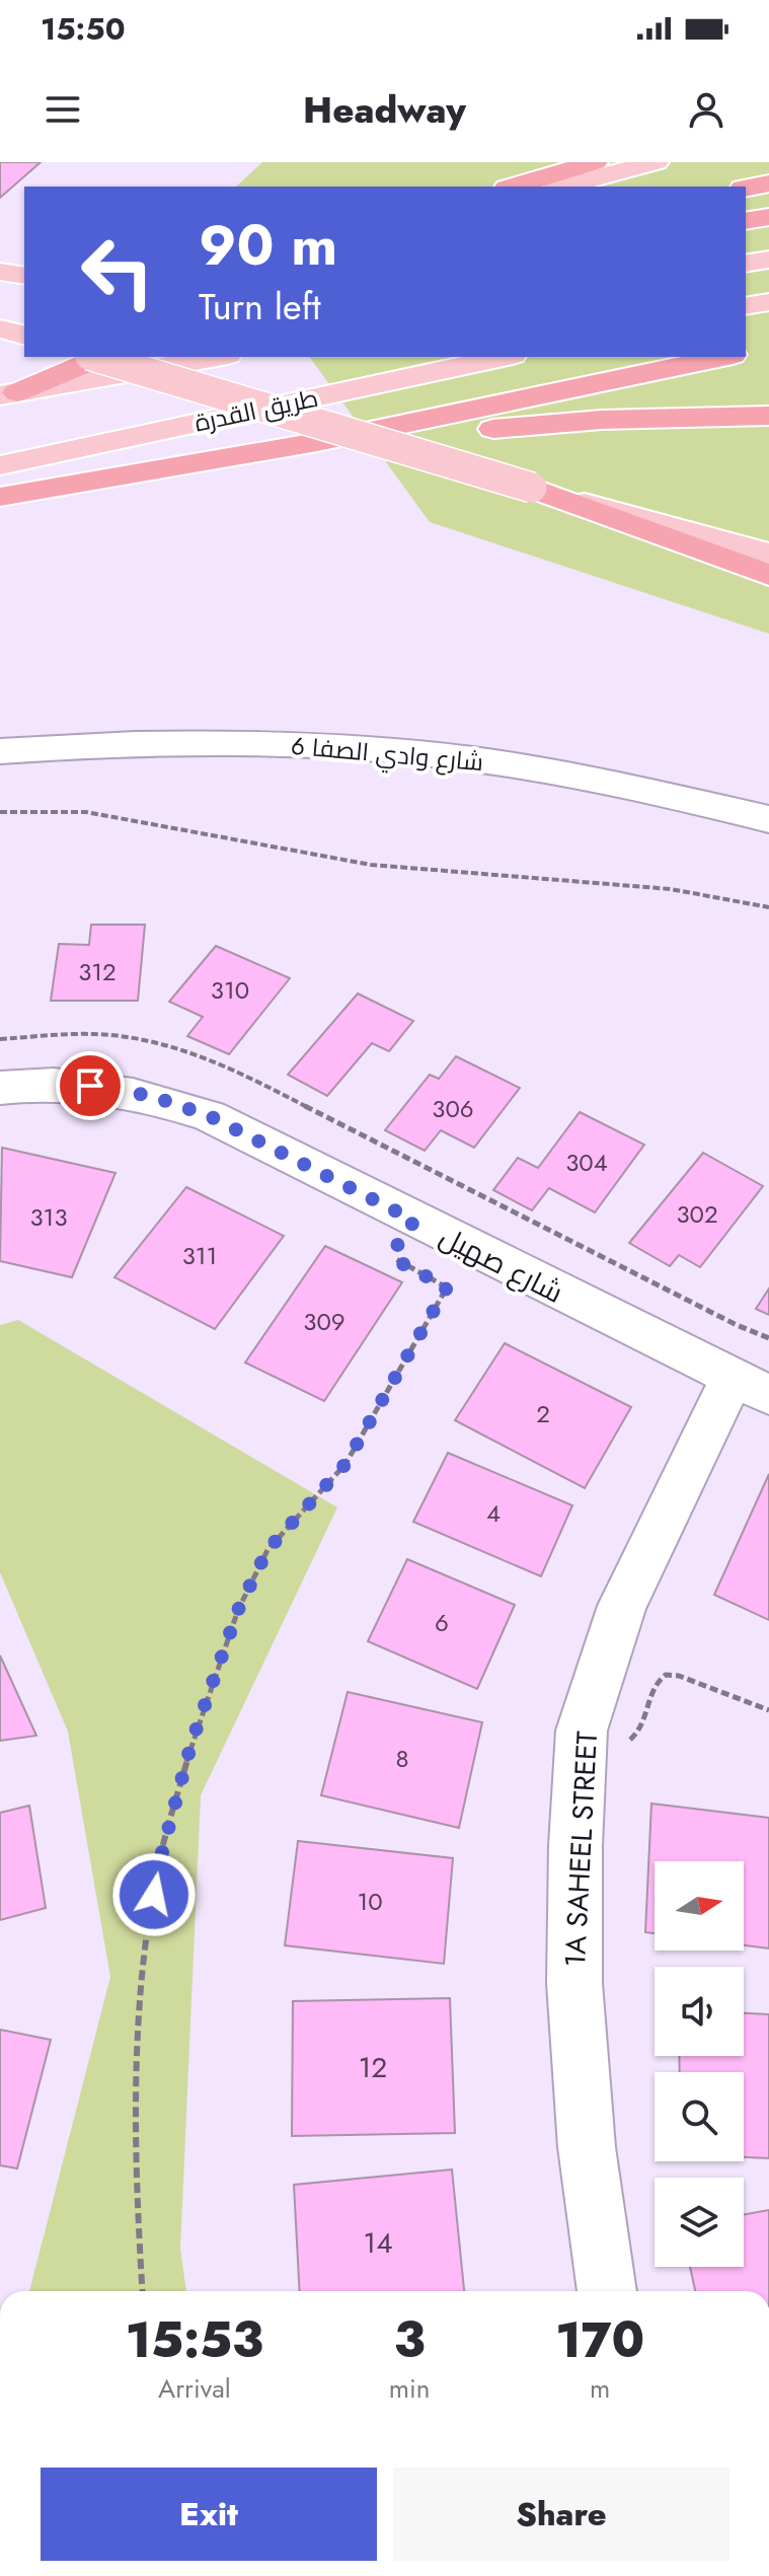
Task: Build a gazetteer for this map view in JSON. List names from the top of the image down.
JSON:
{
  "streets": {
    "main road": ["طريق القدرة"],
    "street": ["شارع وادي الصفا 6", "شارع صهيل", "1A SAHEEL STREET"]
  },
  "crossings": [
    ["شارع صهيل", "1A SAHEEL STREET"]
  ],
  "house_numbers": [
    "312",
    "310",
    "306",
    "304",
    "302",
    "313",
    "311",
    "309",
    "2",
    "4",
    "6",
    "8",
    "10",
    "12",
    "14"
  ],
  "north": "right",
  "page": {
    "status": "15:50",
    "header": "Headway",
    "turn": ["90 m", "Turn left"],
    "eta": [
      "15:53",
      "Arrival",
      "3",
      "min",
      "170",
      "m"
    ],
    "buttons": ["Exit", "Share"]
  }
}
